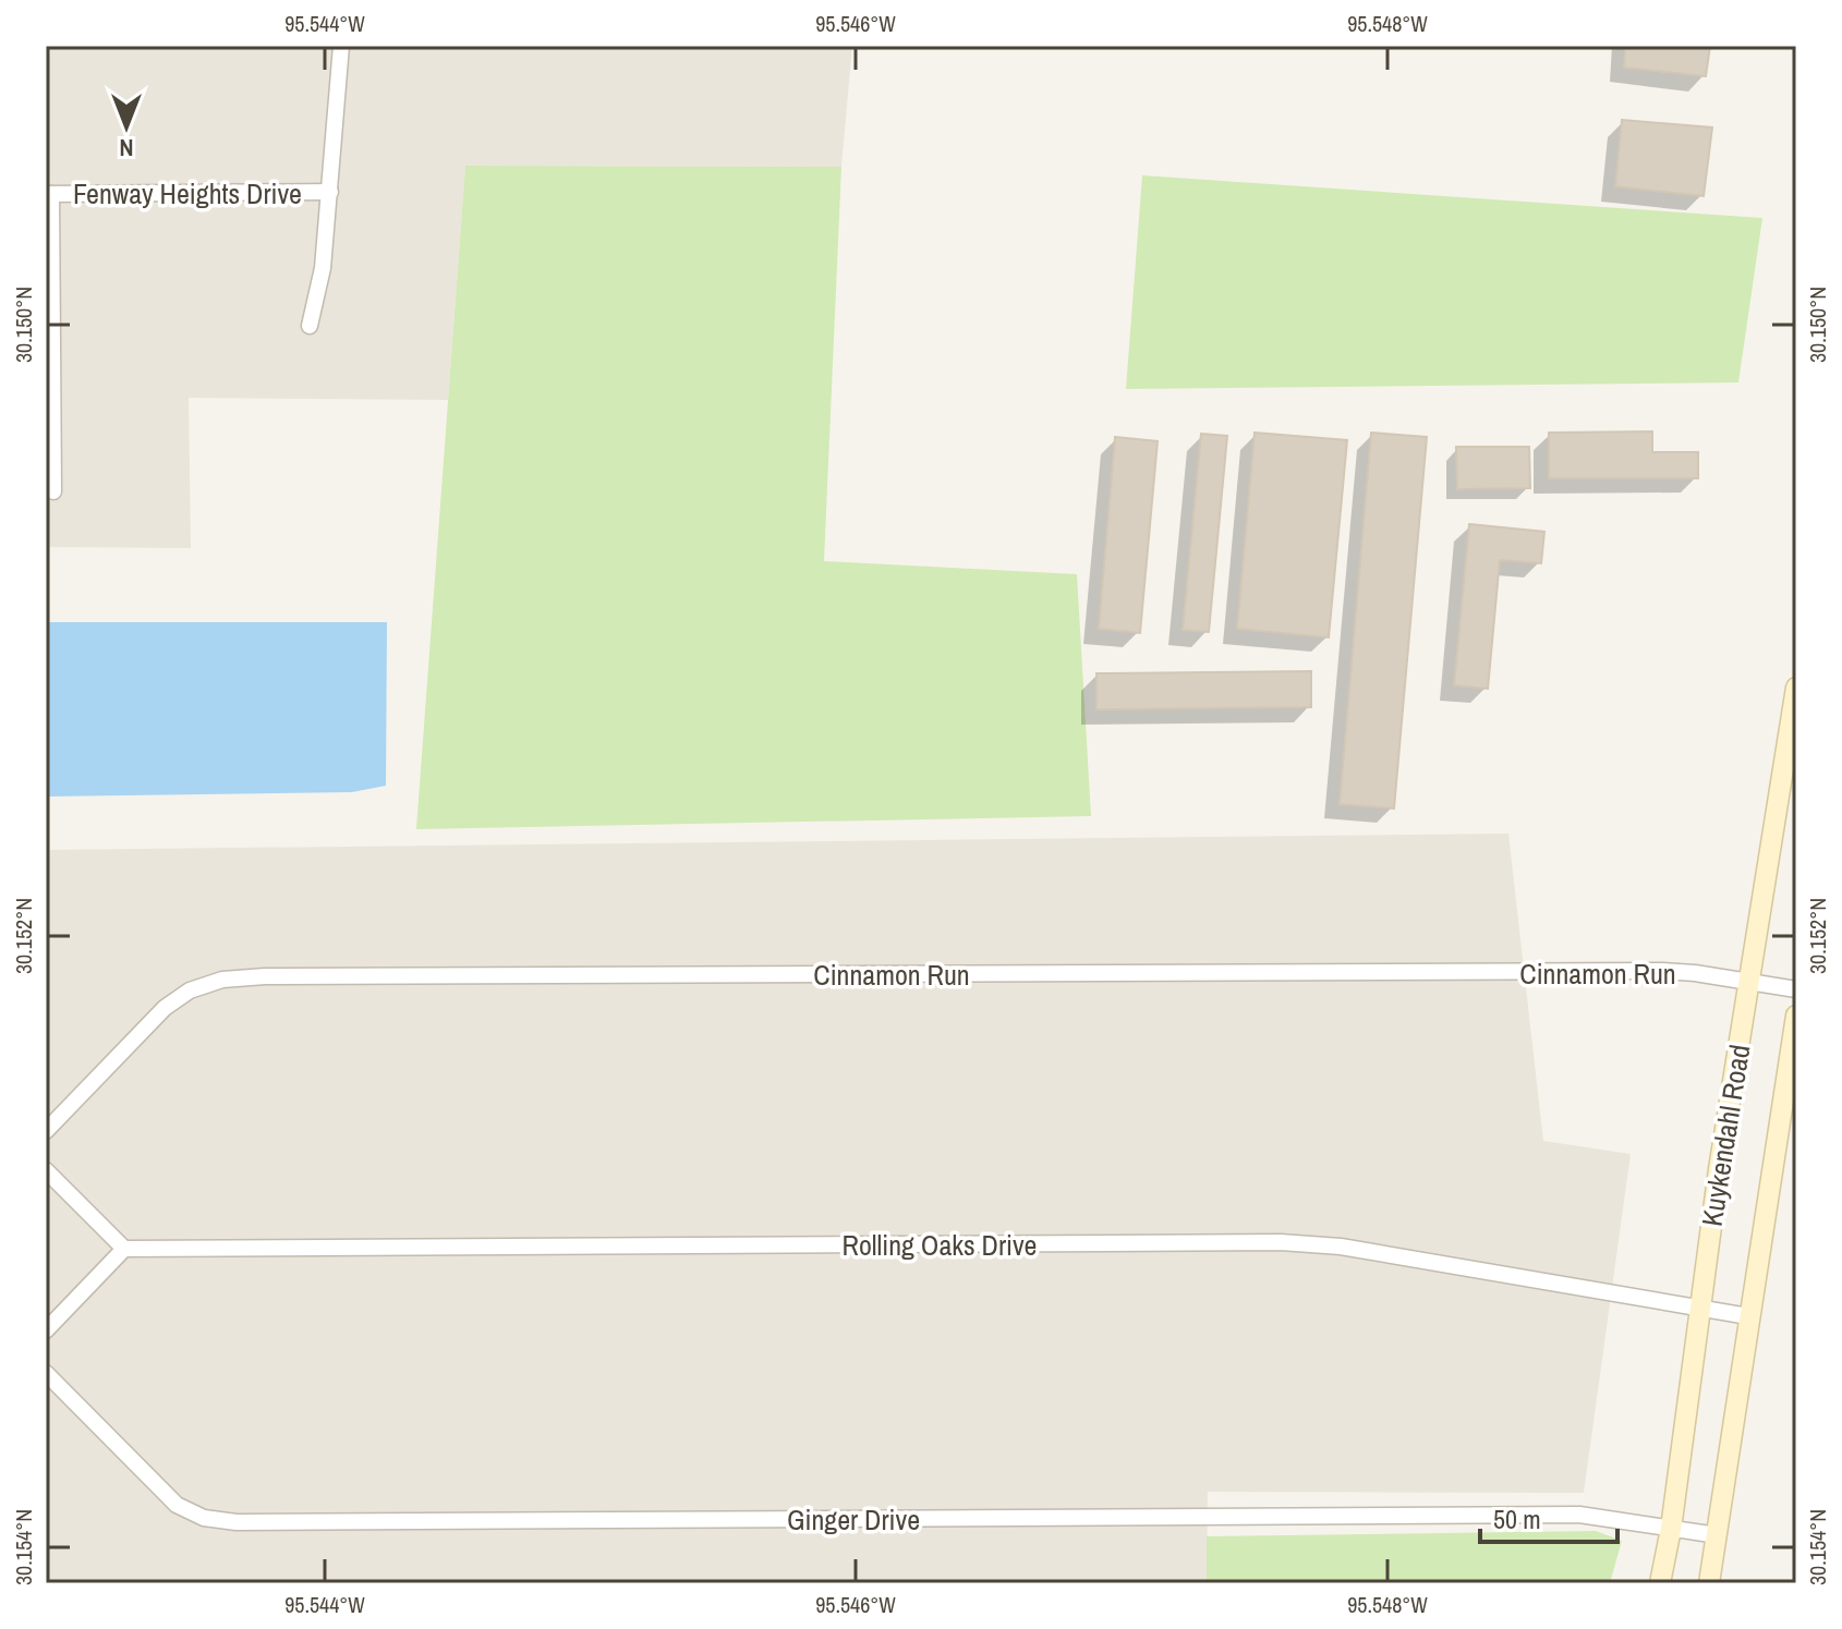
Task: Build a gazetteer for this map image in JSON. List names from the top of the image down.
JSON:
{
  "streets": {
    "main road": ["Kuykendahl Road"],
    "street": [
      "Fenway Heights Drive",
      "Cinnamon Run",
      "Rolling Oaks Drive",
      "Ginger Drive"
    ]
  },
  "crossings": [
    ["Cinnamon Run", "Kuykendahl Road"],
    ["Kuykendahl Road", "Rolling Oaks Drive"],
    ["Kuykendahl Road", "Ginger Drive"]
  ],
  "scale_bar": "50 m",
  "north": "bottom",
  "coordinates": [
    "95.544°W",
    "95.546°W",
    "95.548°W",
    "30.150°N",
    "30.152°N",
    "30.154°N"
  ]
}
